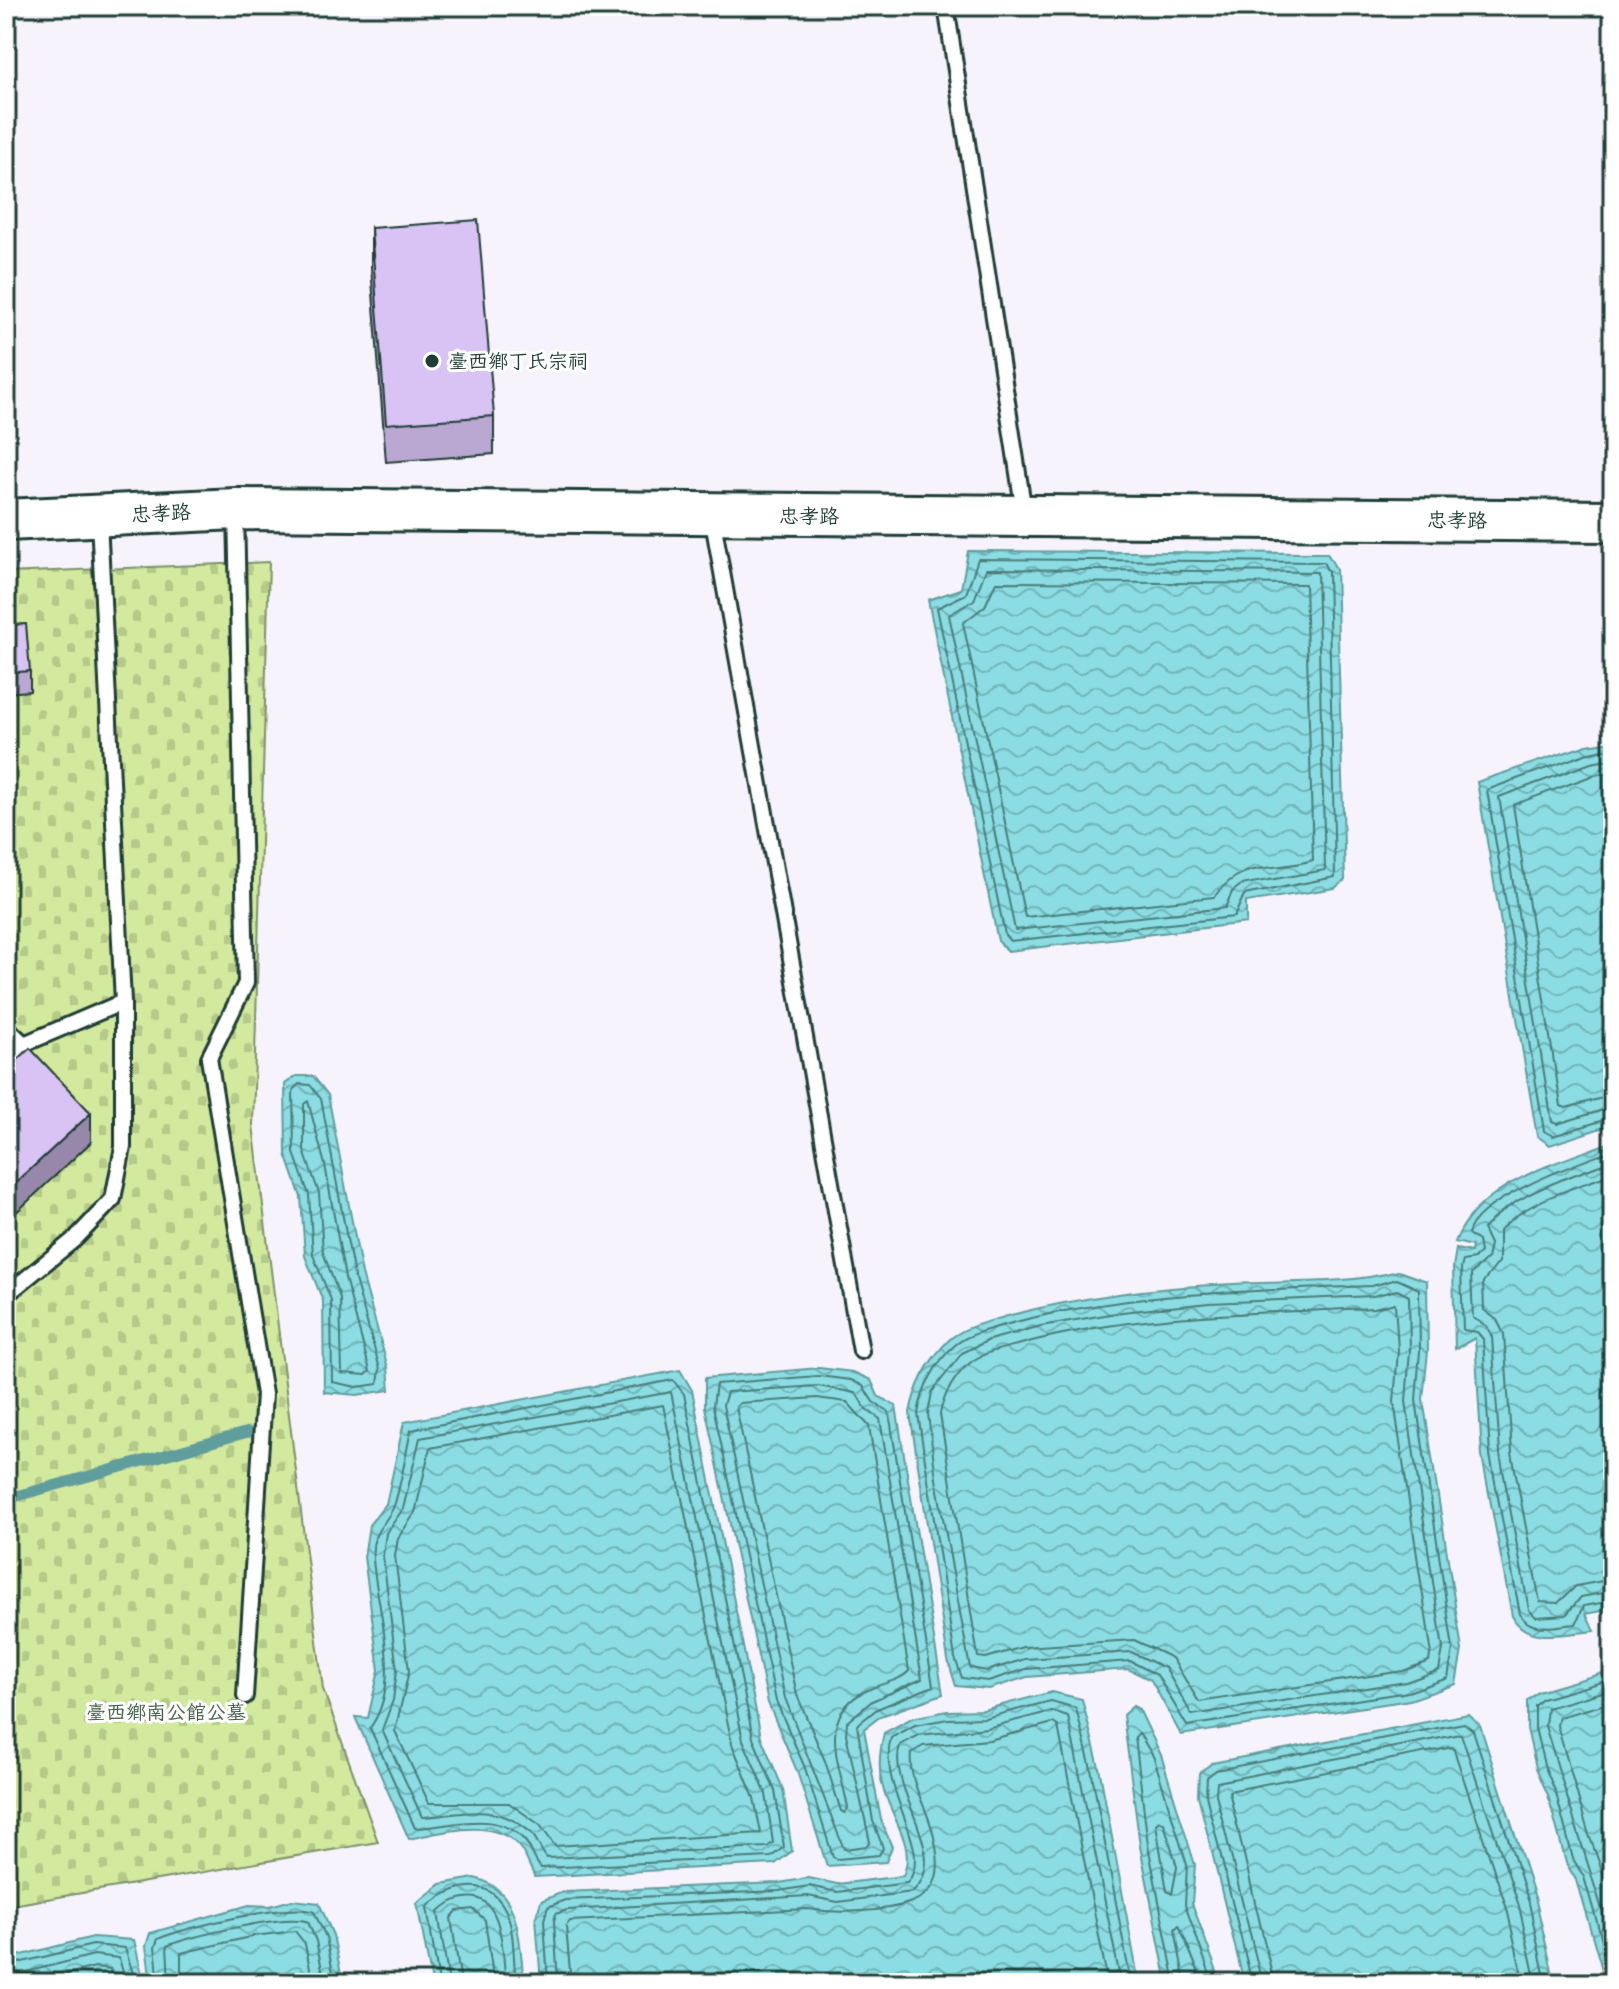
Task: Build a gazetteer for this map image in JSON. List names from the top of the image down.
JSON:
{
  "streets": {
    "street": ["忠孝路"]
  },
  "parks": ["臺西鄉南公館公墓"],
  "places": ["臺西鄉丁氏宗祠"]
}
